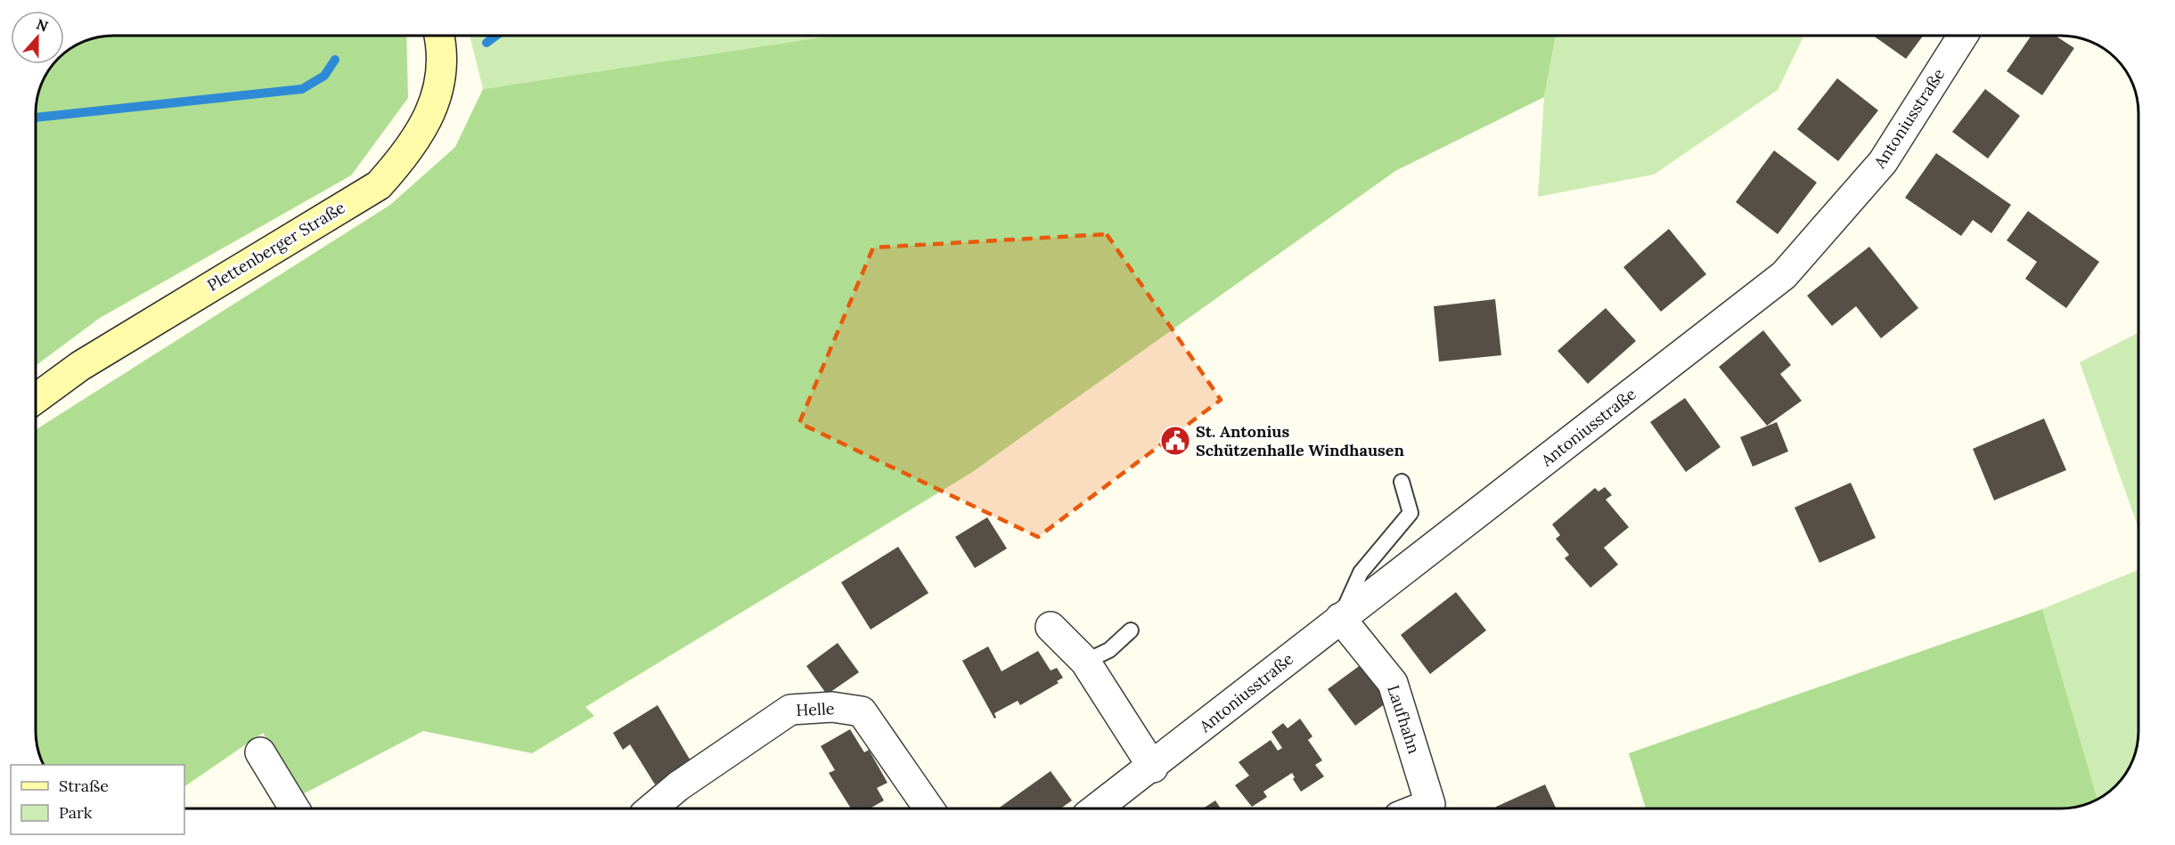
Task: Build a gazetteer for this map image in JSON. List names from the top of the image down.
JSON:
{
  "streets": {
    "main road": ["Plettenberger Straße"],
    "street": ["Antoniusstraße", "Helle", "Laufhahn"]
  },
  "crossings": [
    ["Antoniusstraße", "Laufhahn"]
  ],
  "places": {
    "public building": ["St. Antonius Schützenhalle Windhausen"]
  },
  "legend": ["Straße", "Park"],
  "north": "top"
}
